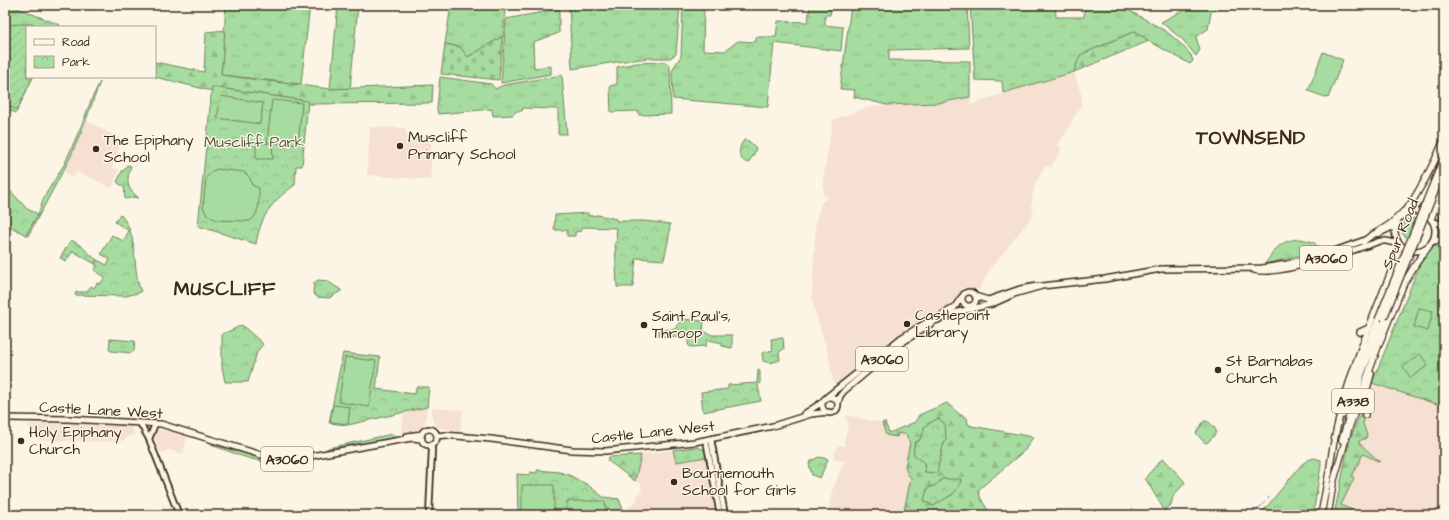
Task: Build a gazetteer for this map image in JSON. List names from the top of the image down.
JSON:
{
  "streets": {
    "highway": ["Spur Road", "A338"],
    "main road": ["A3060", "Castle Lane West"]
  },
  "crossings": [
    ["Spur Road", "A338"],
    ["A3060", "Castle Lane West"]
  ],
  "districts": ["TOWNSEND", "MUSCLIFF"],
  "parks": ["Muscliff Park"],
  "places": [
    "Muscliff Primary School",
    "The Epiphany School",
    "Castlepoint Library",
    "Saint Paul's, Throop",
    "St Barnabas Church",
    "Holy Epiphany Church",
    "Bournemouth School for Girls"
  ],
  "legend": ["Road", "Park"]
}
